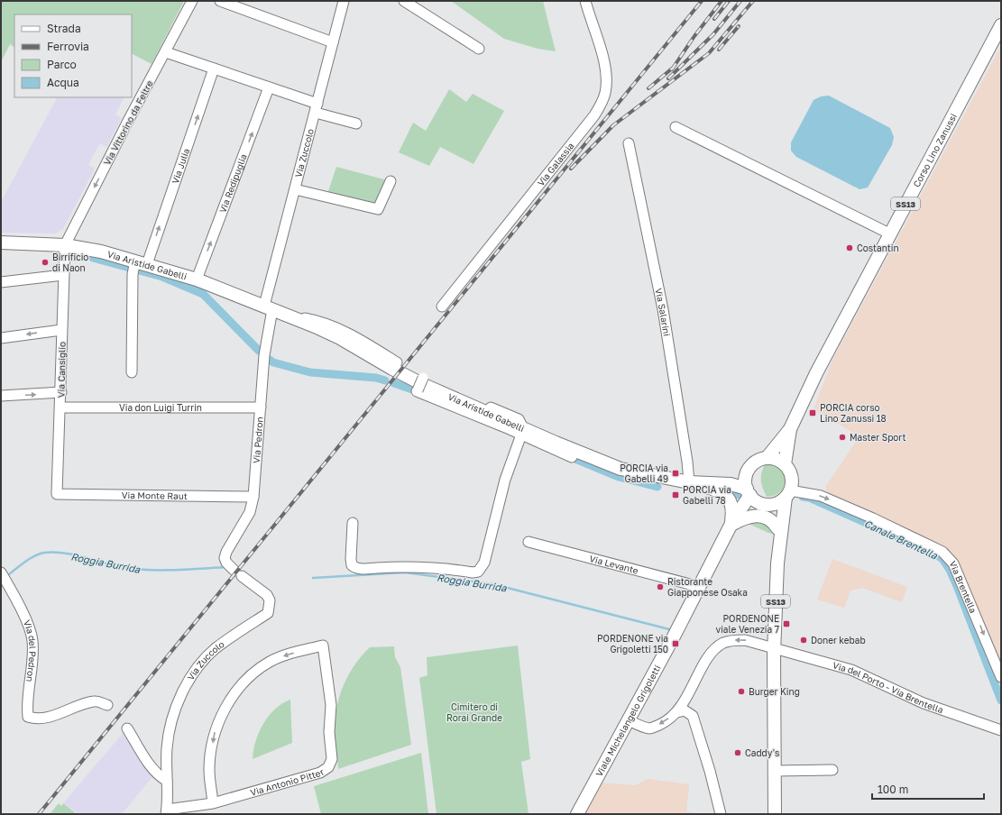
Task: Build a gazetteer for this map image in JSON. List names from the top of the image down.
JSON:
{
  "streets": {
    "main road": [
      "Corso Lino Zanussi",
      "SS13",
      "Via Aristide Gabelli",
      "Viale Michelangelo Grigoletti"
    ],
    "street": [
      "Via Vittorino da Feltre",
      "Via Zuccolo",
      "Via Galassia",
      "Via Julia",
      "Via Redipuglia",
      "Via Salarini",
      "Via Cansiglio",
      "Via don Luigi Turrin",
      "Via Pedron",
      "Via Monte Raut",
      "Via Levante",
      "Via Brentella",
      "Via del Pedron",
      "Via del Porto - Via Brentella",
      "Via Antonio Pitter"
    ]
  },
  "crossings": [
    ["Via Vittorino da Feltre", "Via Aristide Gabelli"],
    ["Via Vittorino da Feltre", "Via Cansiglio"],
    ["Corso Lino Zanussi", "Via Aristide Gabelli"],
    ["Corso Lino Zanussi", "Via Brentella"],
    ["Via Zuccolo", "Via Aristide Gabelli"],
    ["Via Zuccolo", "Via Pedron"],
    ["Via Julia", "Via Aristide Gabelli"],
    ["Via Redipuglia", "Via Aristide Gabelli"],
    ["SS13", "Via del Porto - Via Brentella"],
    ["Via Aristide Gabelli", "Via Salarini"],
    ["Via Aristide Gabelli", "Via Cansiglio"],
    ["Via Aristide Gabelli", "Via Pedron"],
    ["Via Aristide Gabelli", "Via Brentella"],
    ["Via Cansiglio", "Via don Luigi Turrin"],
    ["Via Cansiglio", "Via Monte Raut"],
    ["Via don Luigi Turrin", "Via Pedron"],
    ["Via Pedron", "Via Monte Raut"],
    ["Via Levante", "Viale Michelangelo Grigoletti"]
  ],
  "one_way": [
    "Via Vittorino da Feltre",
    "Via Julia",
    "Via Redipuglia",
    "Via Brentella"
  ],
  "water": ["Canale Brentella", "Roggia Burrida"],
  "parks": ["Cimitero di Rorai Grande"],
  "places": {
    "other": [
      "Costantin",
      "Birrificio di Naon",
      "Master Sport",
      "Ristorante Giapponese Osaka",
      "Doner kebab",
      "Burger King",
      "Caddy's"
    ],
    "transit": [
      "PORCIA corso Lino Zanussi 18",
      "PORCIA via Gabelli 49",
      "PORCIA via Gabelli 78",
      "PORDENONE viale Venezia 7",
      "PORDENONE via Grigoletti 150"
    ]
  },
  "legend": [
    "Strada",
    "Ferrovia",
    "Parco",
    "Acqua"
  ],
  "scale_bar": "100 m"
}
